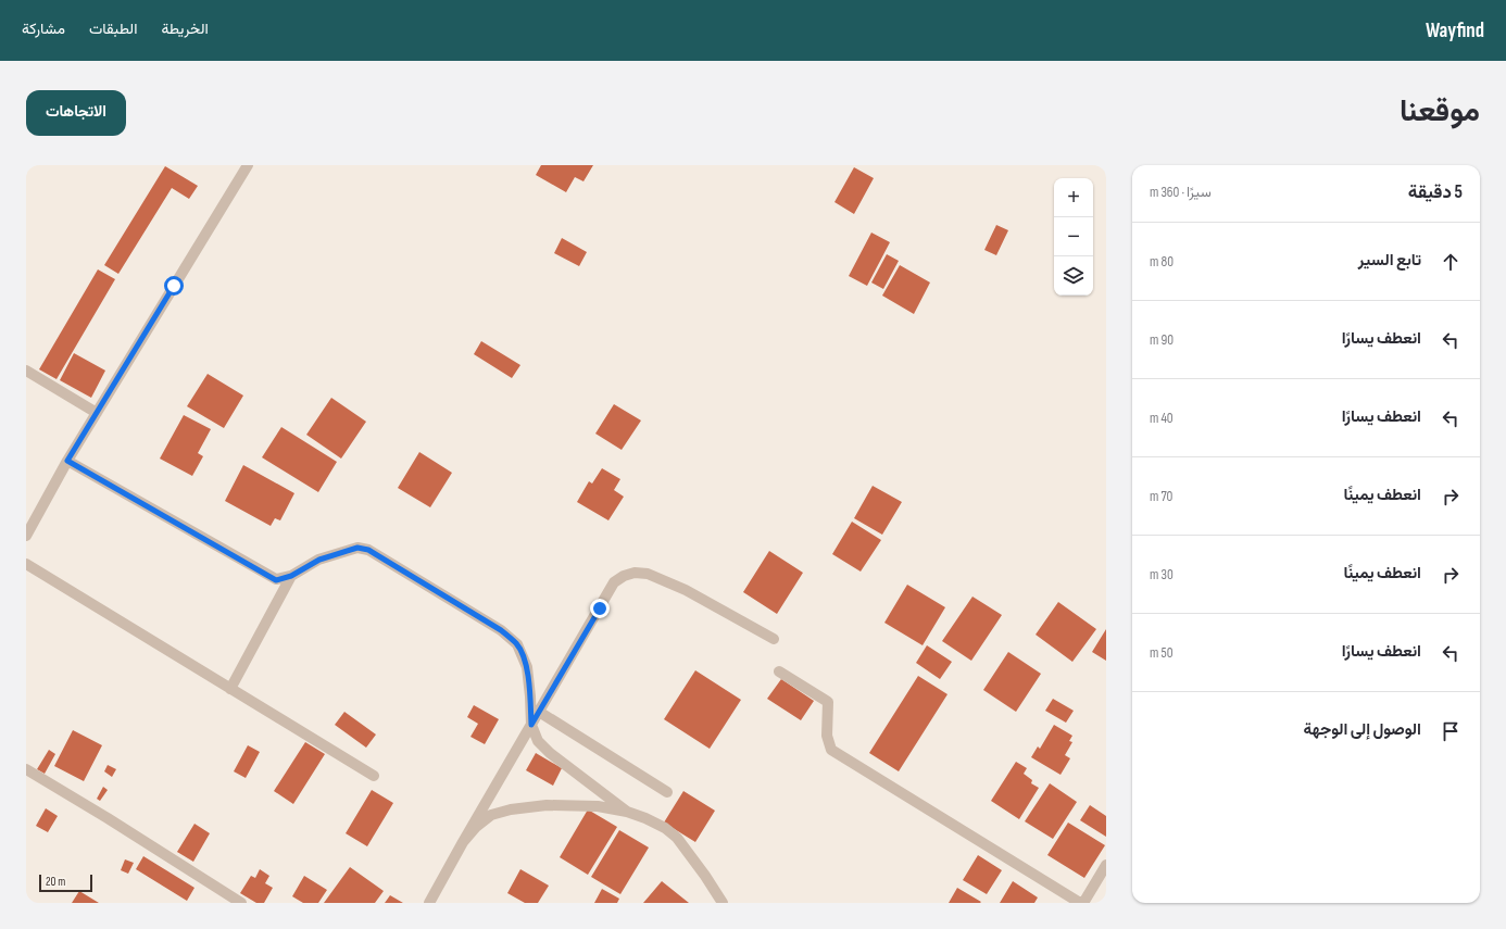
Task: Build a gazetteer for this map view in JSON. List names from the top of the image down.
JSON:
{
  "scale_bar": "20 m",
  "page": {
    "header": "Wayfind",
    "nav": ["الخريطة", "الطبقات", "مشاركة"],
    "title": "موقعنا",
    "buttons": "الاتجاهات",
    "heading": ["5 دقيقة", "سيرًا · 360 m"],
    "map_buttons": ["+", "−"],
    "list": [
      ["تابع السير", "80 m"],
      ["انعطف يسارًا", "90 m"],
      ["انعطف يسارًا", "40 m"],
      ["انعطف يمينًا", "70 m"],
      ["انعطف يمينًا", "30 m"],
      ["انعطف يسارًا", "50 m"],
      "الوصول إلى الوجهة"
    ],
    "scale": "20 m"
  }
}
